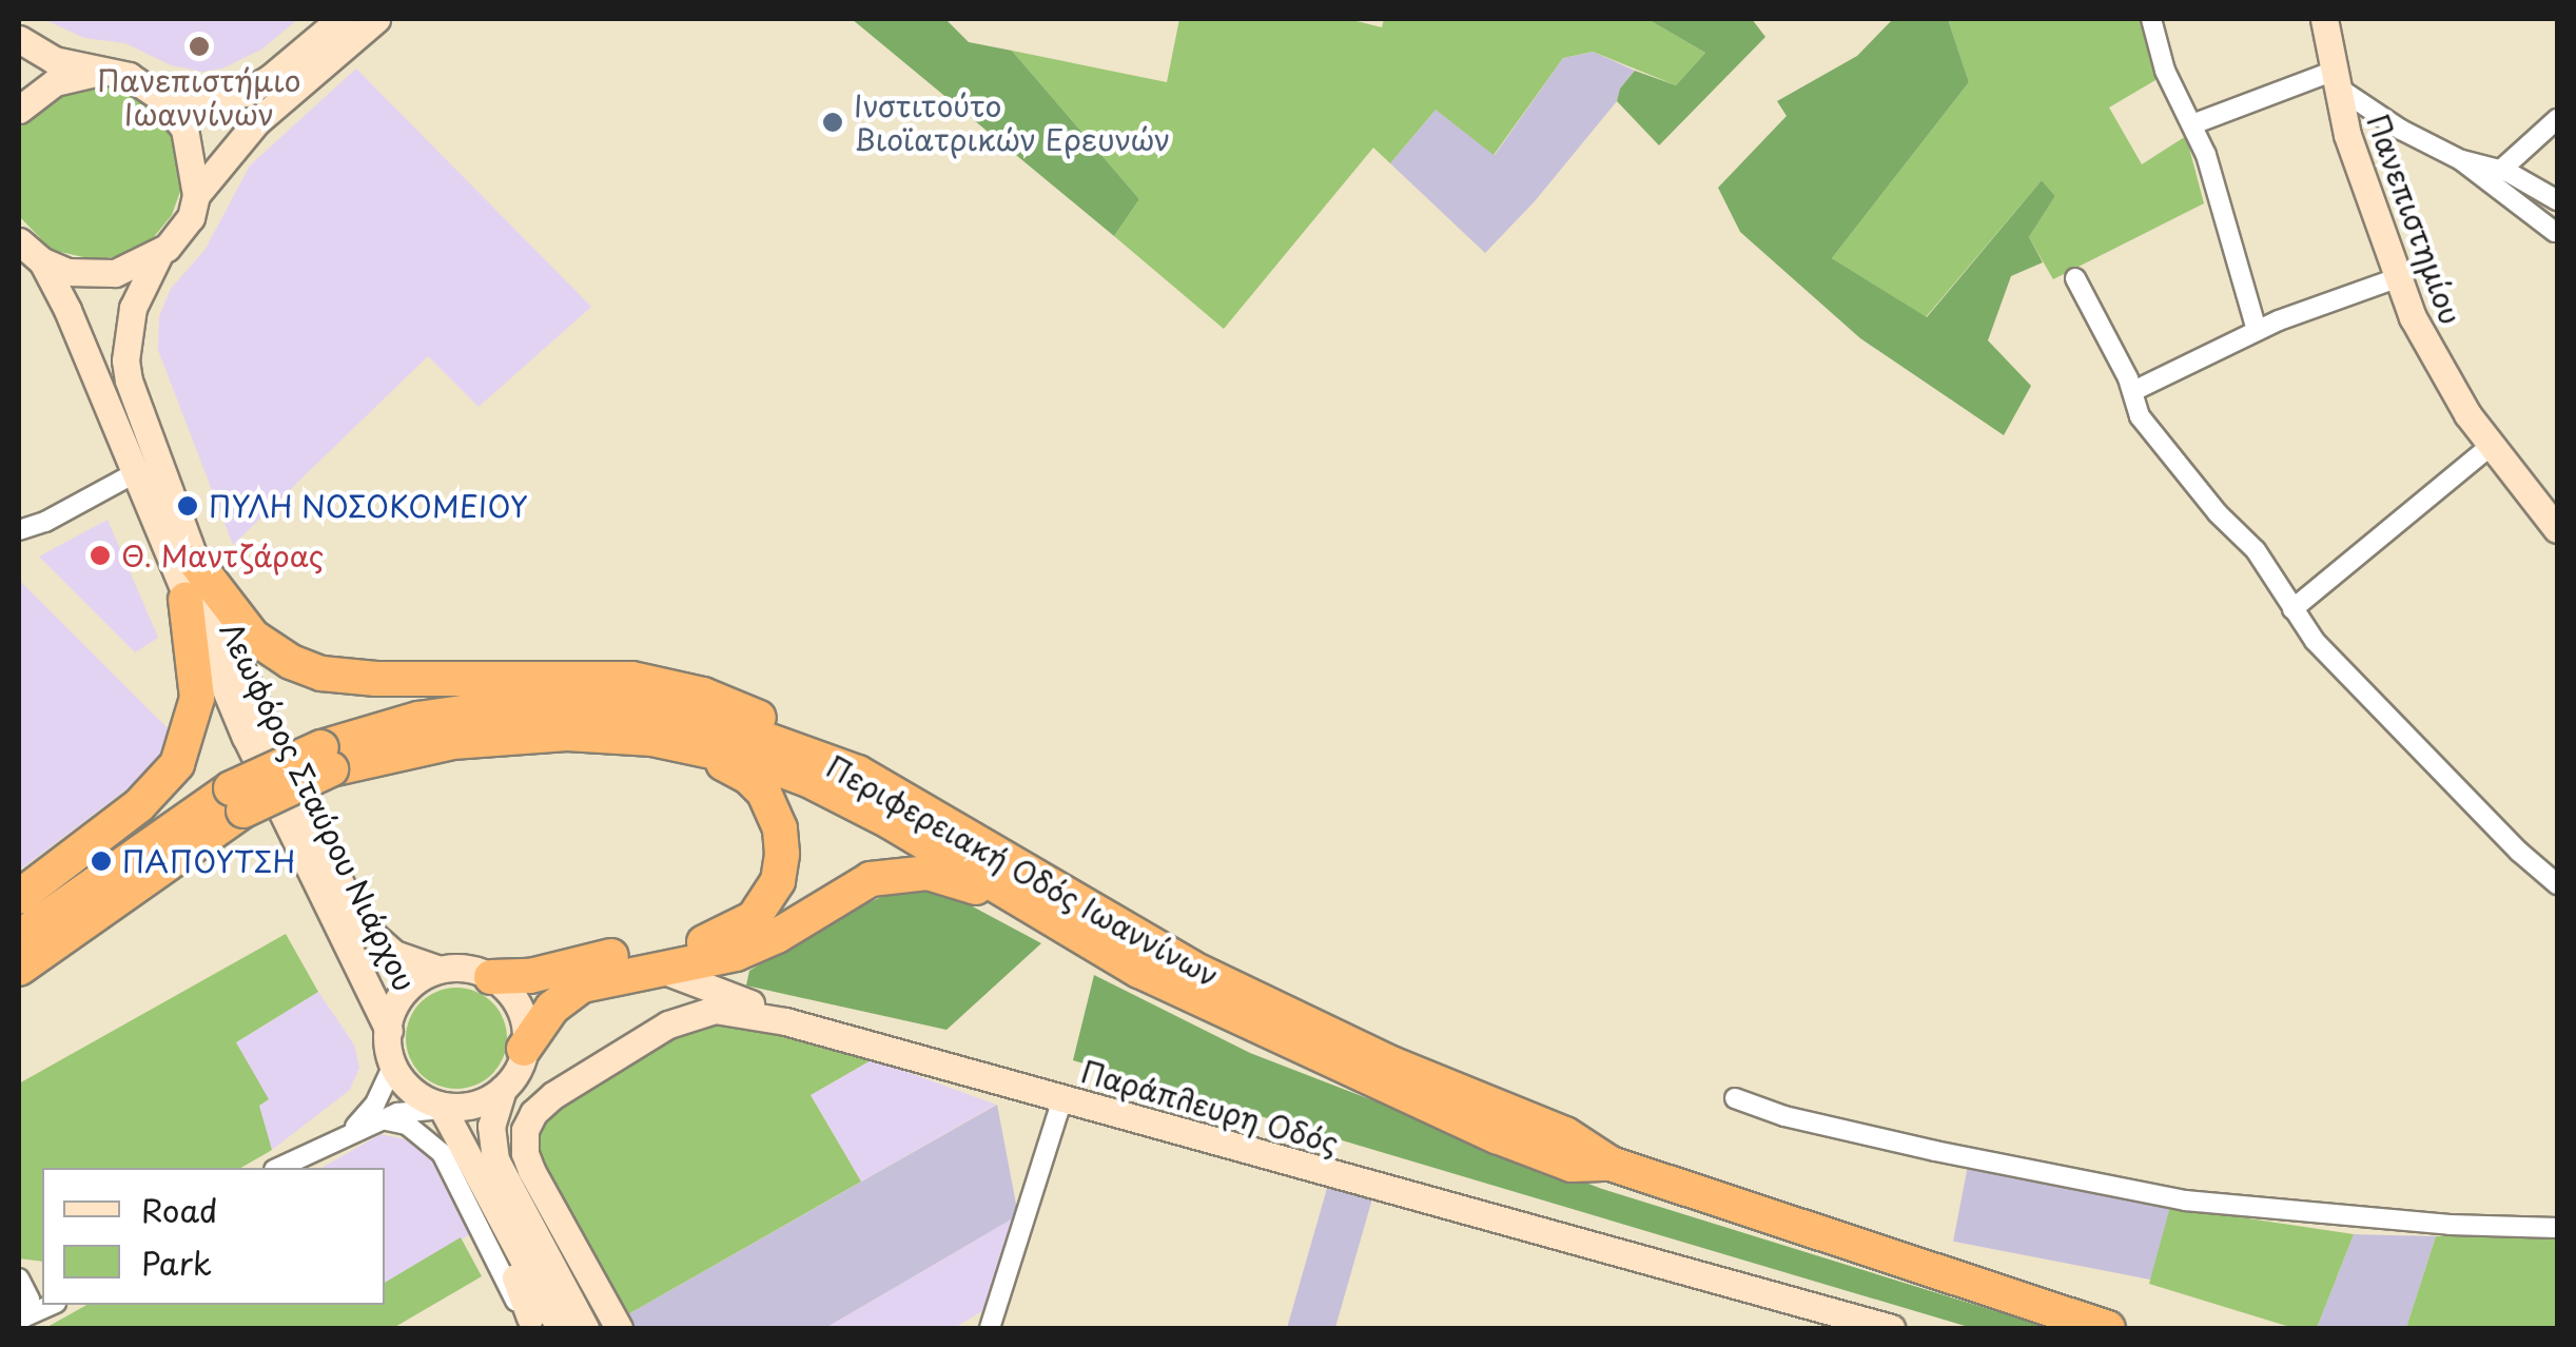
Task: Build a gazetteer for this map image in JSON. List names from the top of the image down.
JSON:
{
  "streets": {
    "highway": ["Περιφερειακή Οδός Ιωαννίνων"],
    "main road": ["Πανεπιστημίου", "Λεωφόρος Σταύρου Νιάρχου", "Παράπλευρη Οδός"]
  },
  "places": [
    "Πανεπιστήμιο Ιωαννίνων",
    "Ινστιτούτο Βιοϊατρικών Ερευνών",
    "ΠΥΛΗ ΝΟΣΟΚΟΜΕΙΟΥ",
    "Θ. Μαντζάρας",
    "ΠΑΠΟΥΤΣΗ"
  ],
  "legend": ["Road", "Park"]
}
